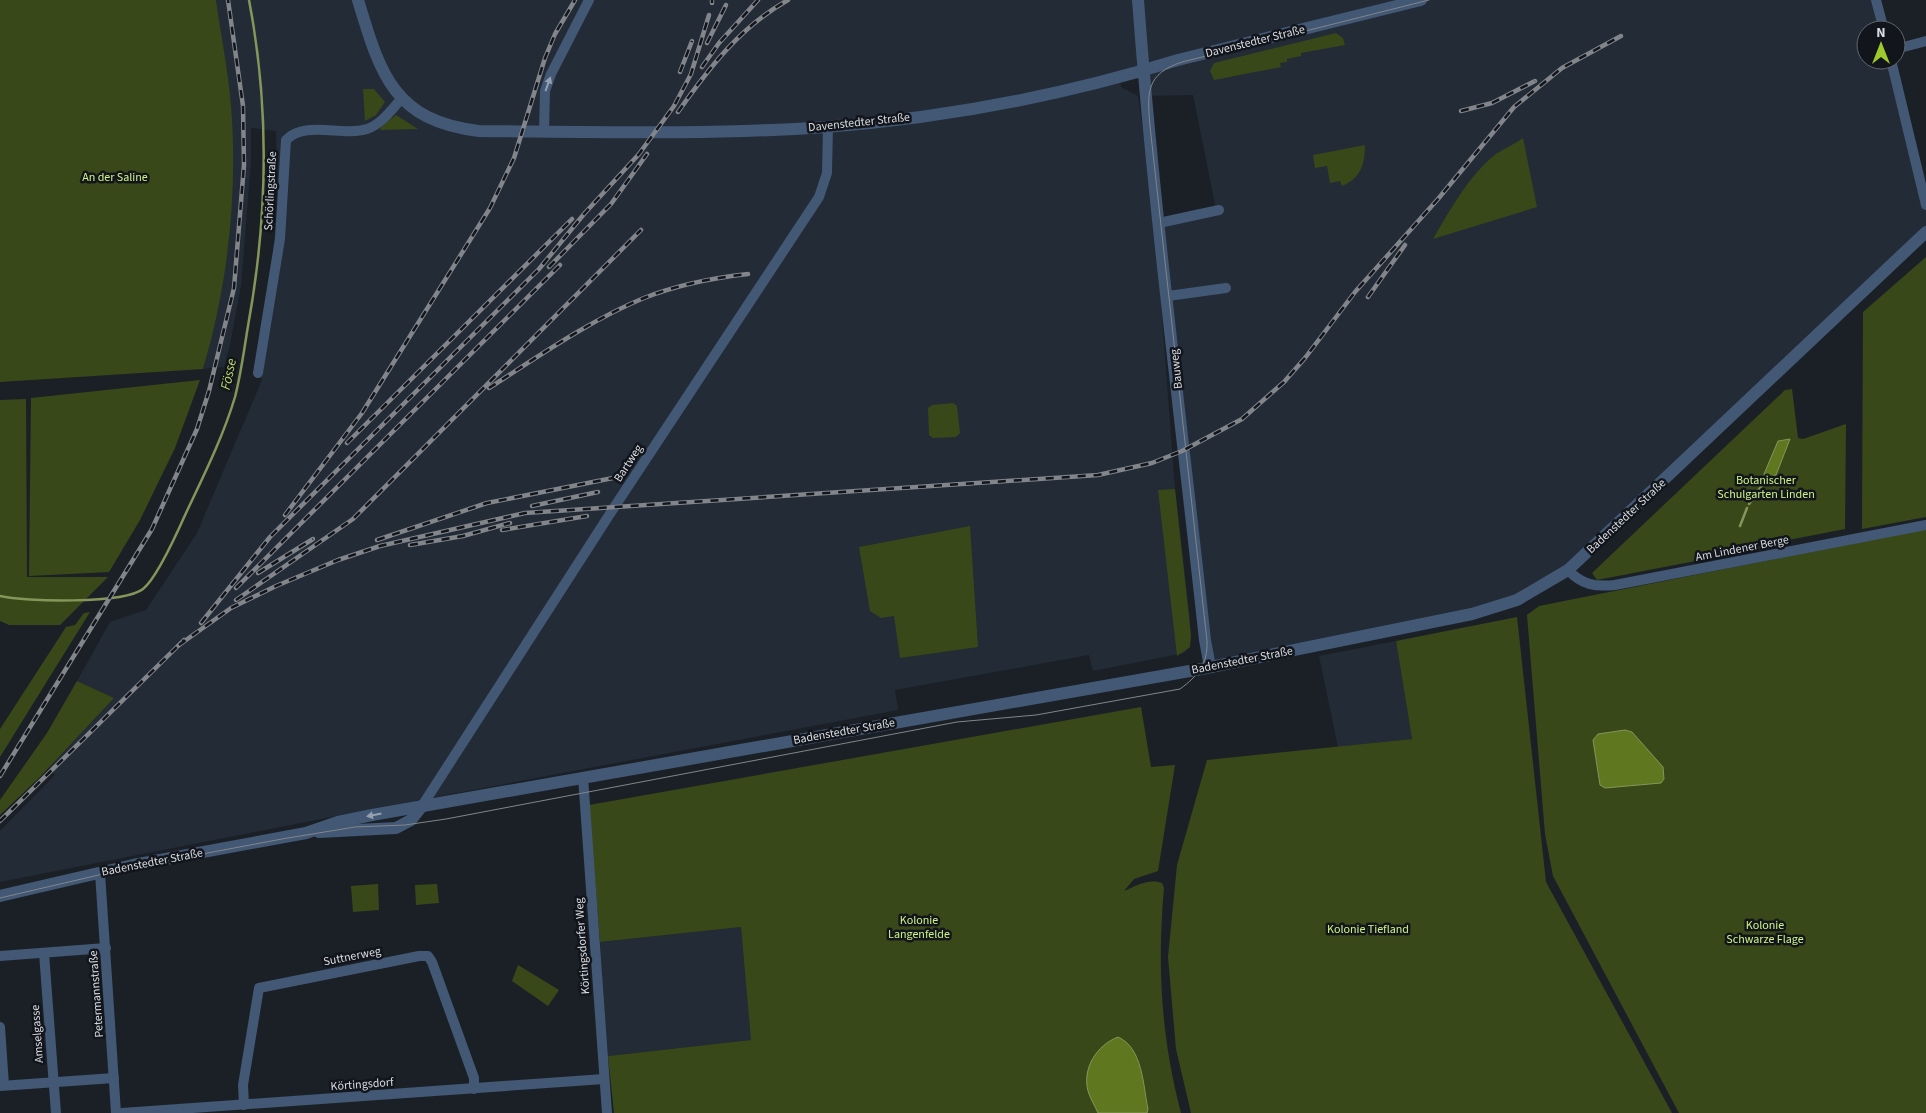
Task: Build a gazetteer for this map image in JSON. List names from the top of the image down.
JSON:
{
  "streets": {
    "street": [
      "Davenstedter Straße",
      "Schörlingstraße",
      "Bauweg",
      "Bartweg",
      "Badenstedter Straße",
      "Am Lindener Berge",
      "Körtingsdorfer Weg",
      "Suttnerweg",
      "Petermannstraße",
      "Amselgasse",
      "Körtingsdorf"
    ]
  },
  "crossings": [
    ["Davenstedter Straße", "Schörlingstraße"],
    ["Davenstedter Straße", "Bauweg"],
    ["Davenstedter Straße", "Bartweg"],
    ["Bauweg", "Badenstedter Straße"],
    ["Bartweg", "Badenstedter Straße"],
    ["Badenstedter Straße", "Am Lindener Berge"],
    ["Badenstedter Straße", "Körtingsdorfer Weg"],
    ["Badenstedter Straße", "Petermannstraße"],
    ["Körtingsdorfer Weg", "Körtingsdorf"],
    ["Suttnerweg", "Körtingsdorf"]
  ],
  "water": ["Fösse"],
  "parks": [
    "An der Saline",
    "Botanischer Schulgarten Linden",
    "Kolonie Langenfelde",
    "Kolonie Schwarze Flage",
    "Kolonie Tiefland"
  ],
  "north": "top"
}
